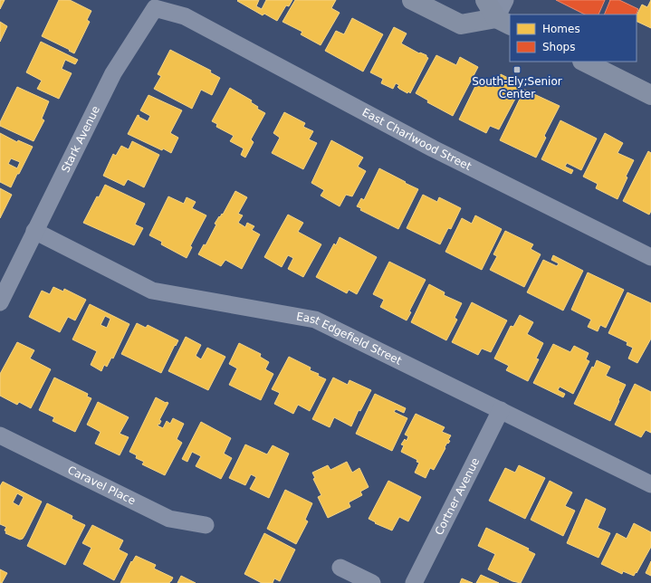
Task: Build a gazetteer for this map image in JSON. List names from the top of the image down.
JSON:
{
  "streets": {
    "street": [
      "Stark Avenue",
      "East Charlwood Street",
      "East Edgefield Street",
      "Caravel Place",
      "Cortner Avenue"
    ]
  },
  "crossings": [
    ["Stark Avenue", "East Charlwood Street"],
    ["Stark Avenue", "East Edgefield Street"],
    ["East Edgefield Street", "Cortner Avenue"]
  ],
  "places": {
    "transit": ["South-Ely;Senior Center"]
  },
  "legend": ["Homes", "Shops"]
}
